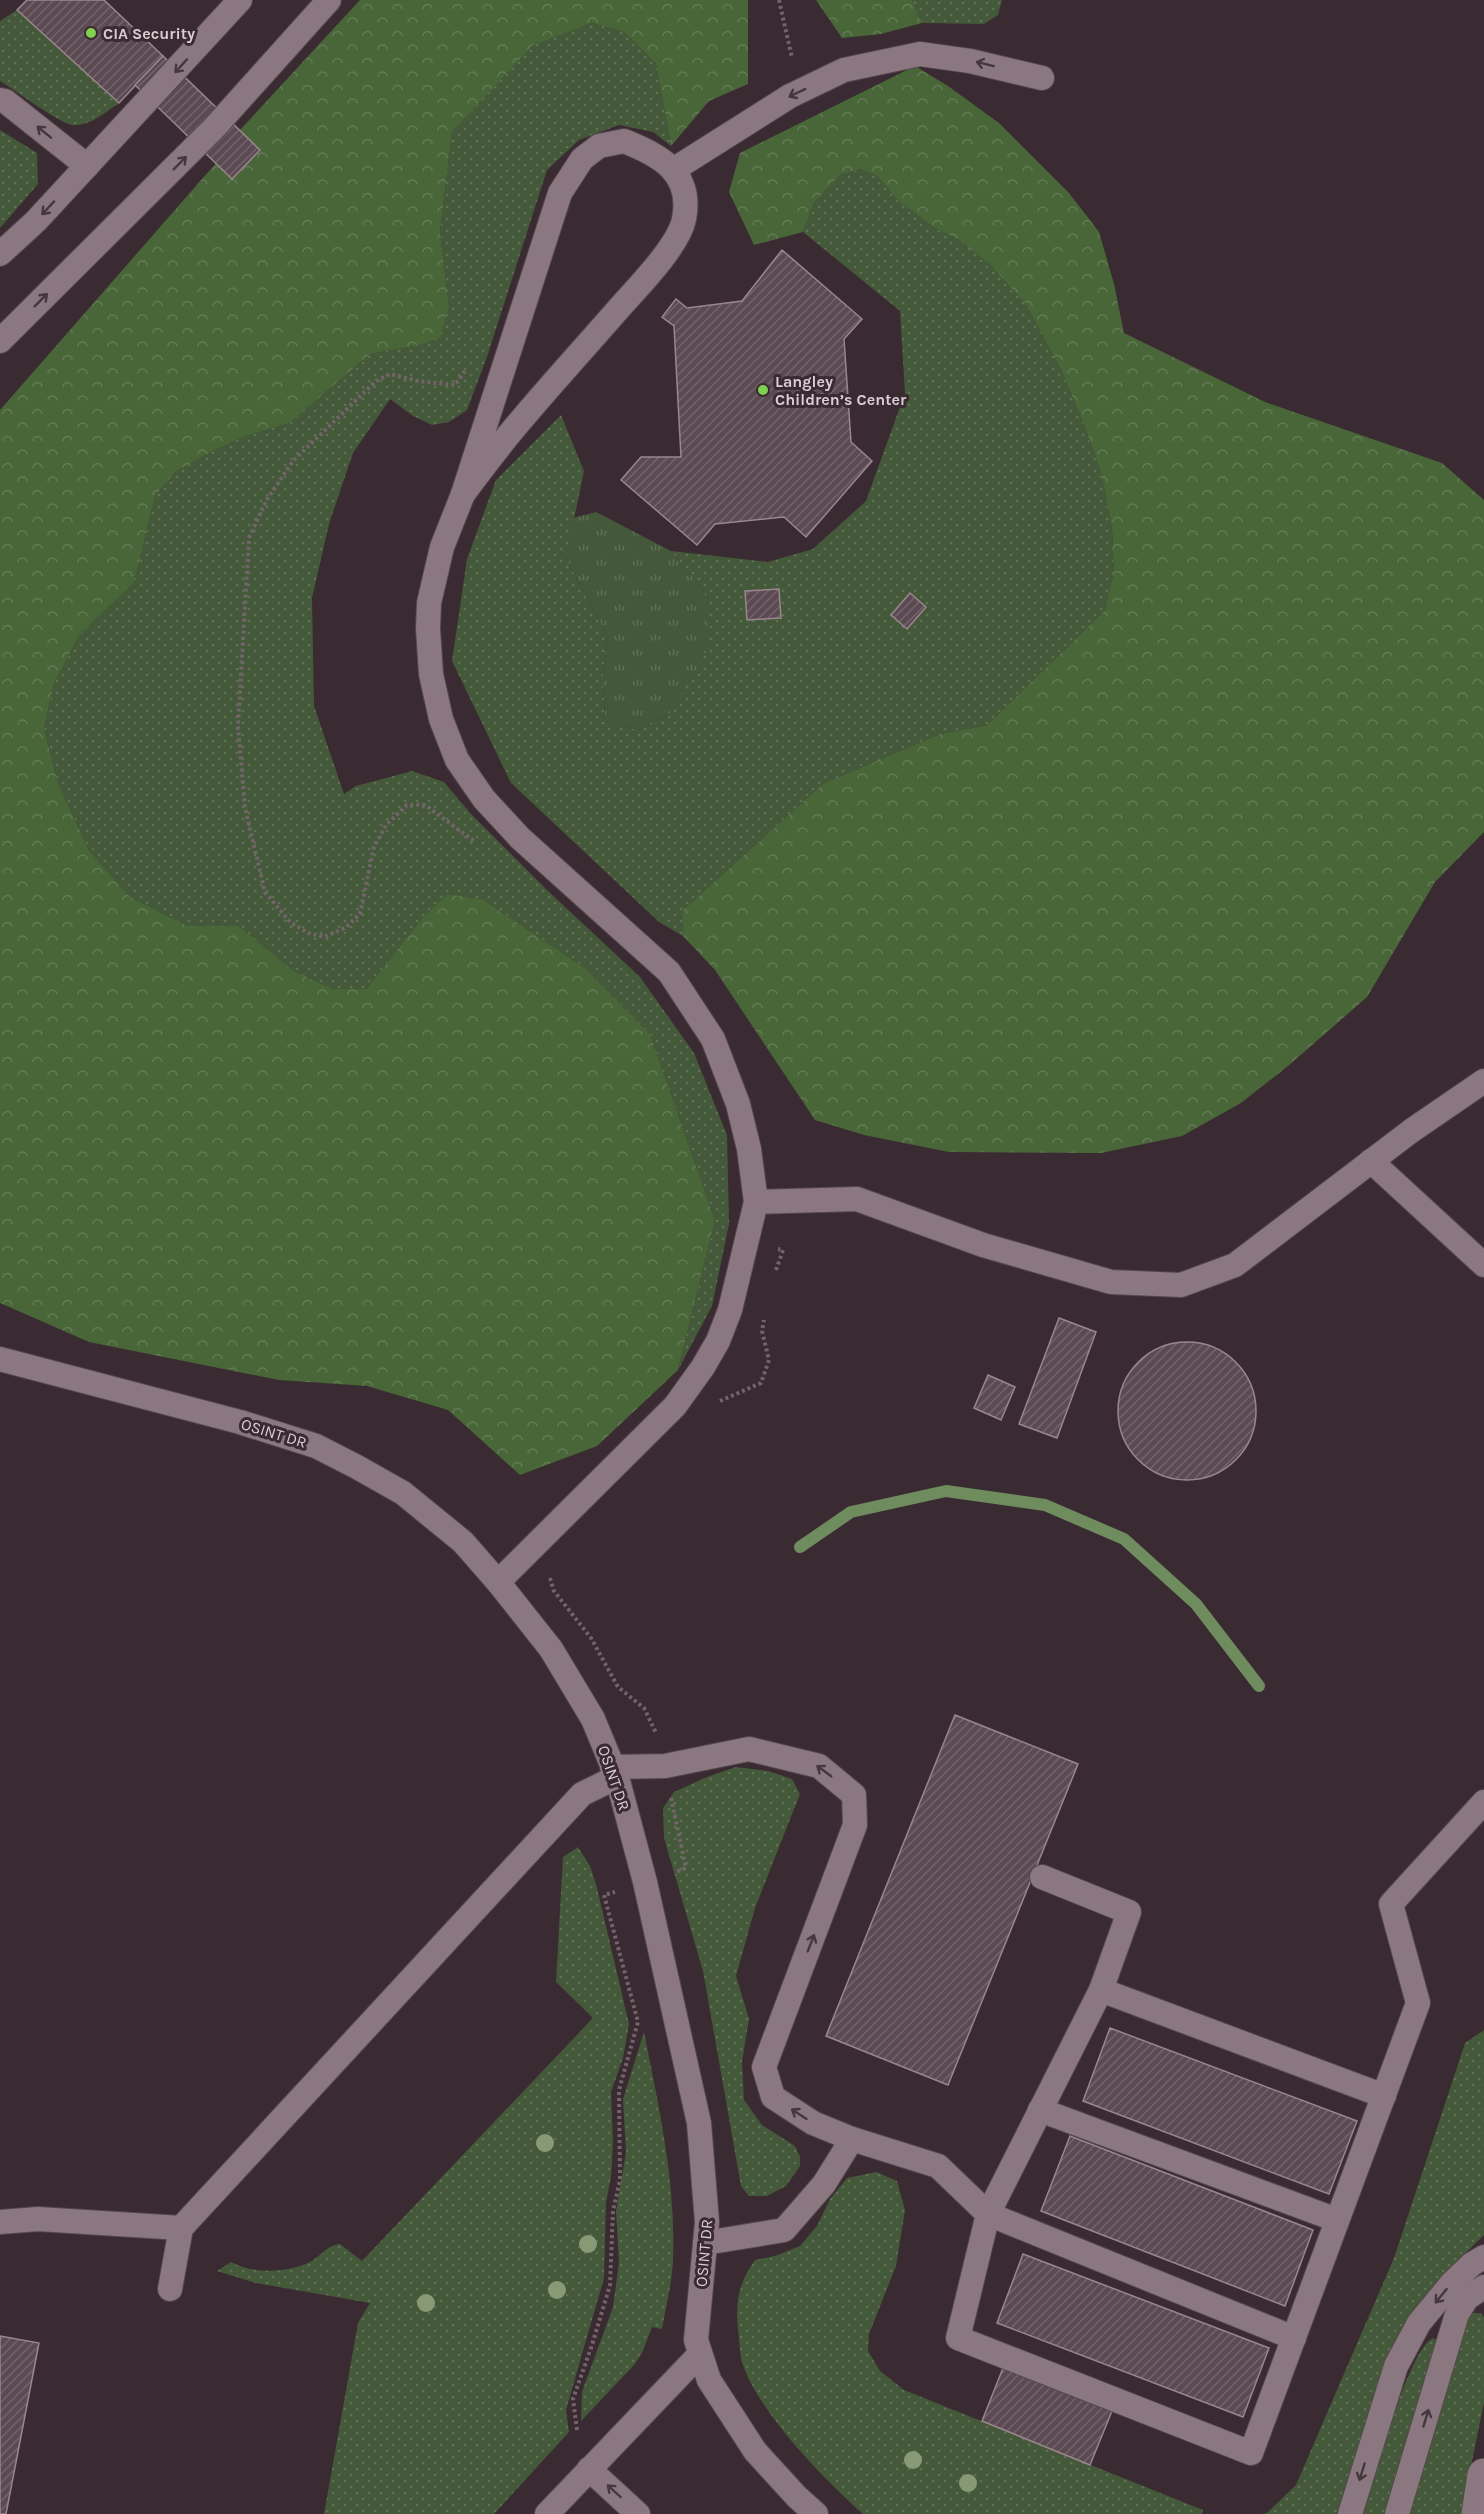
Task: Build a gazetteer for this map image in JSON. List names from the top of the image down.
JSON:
{
  "streets": {
    "lane": ["OSINT DR"]
  },
  "places": ["CIA Security", "Langley Children’s Center"]
}
